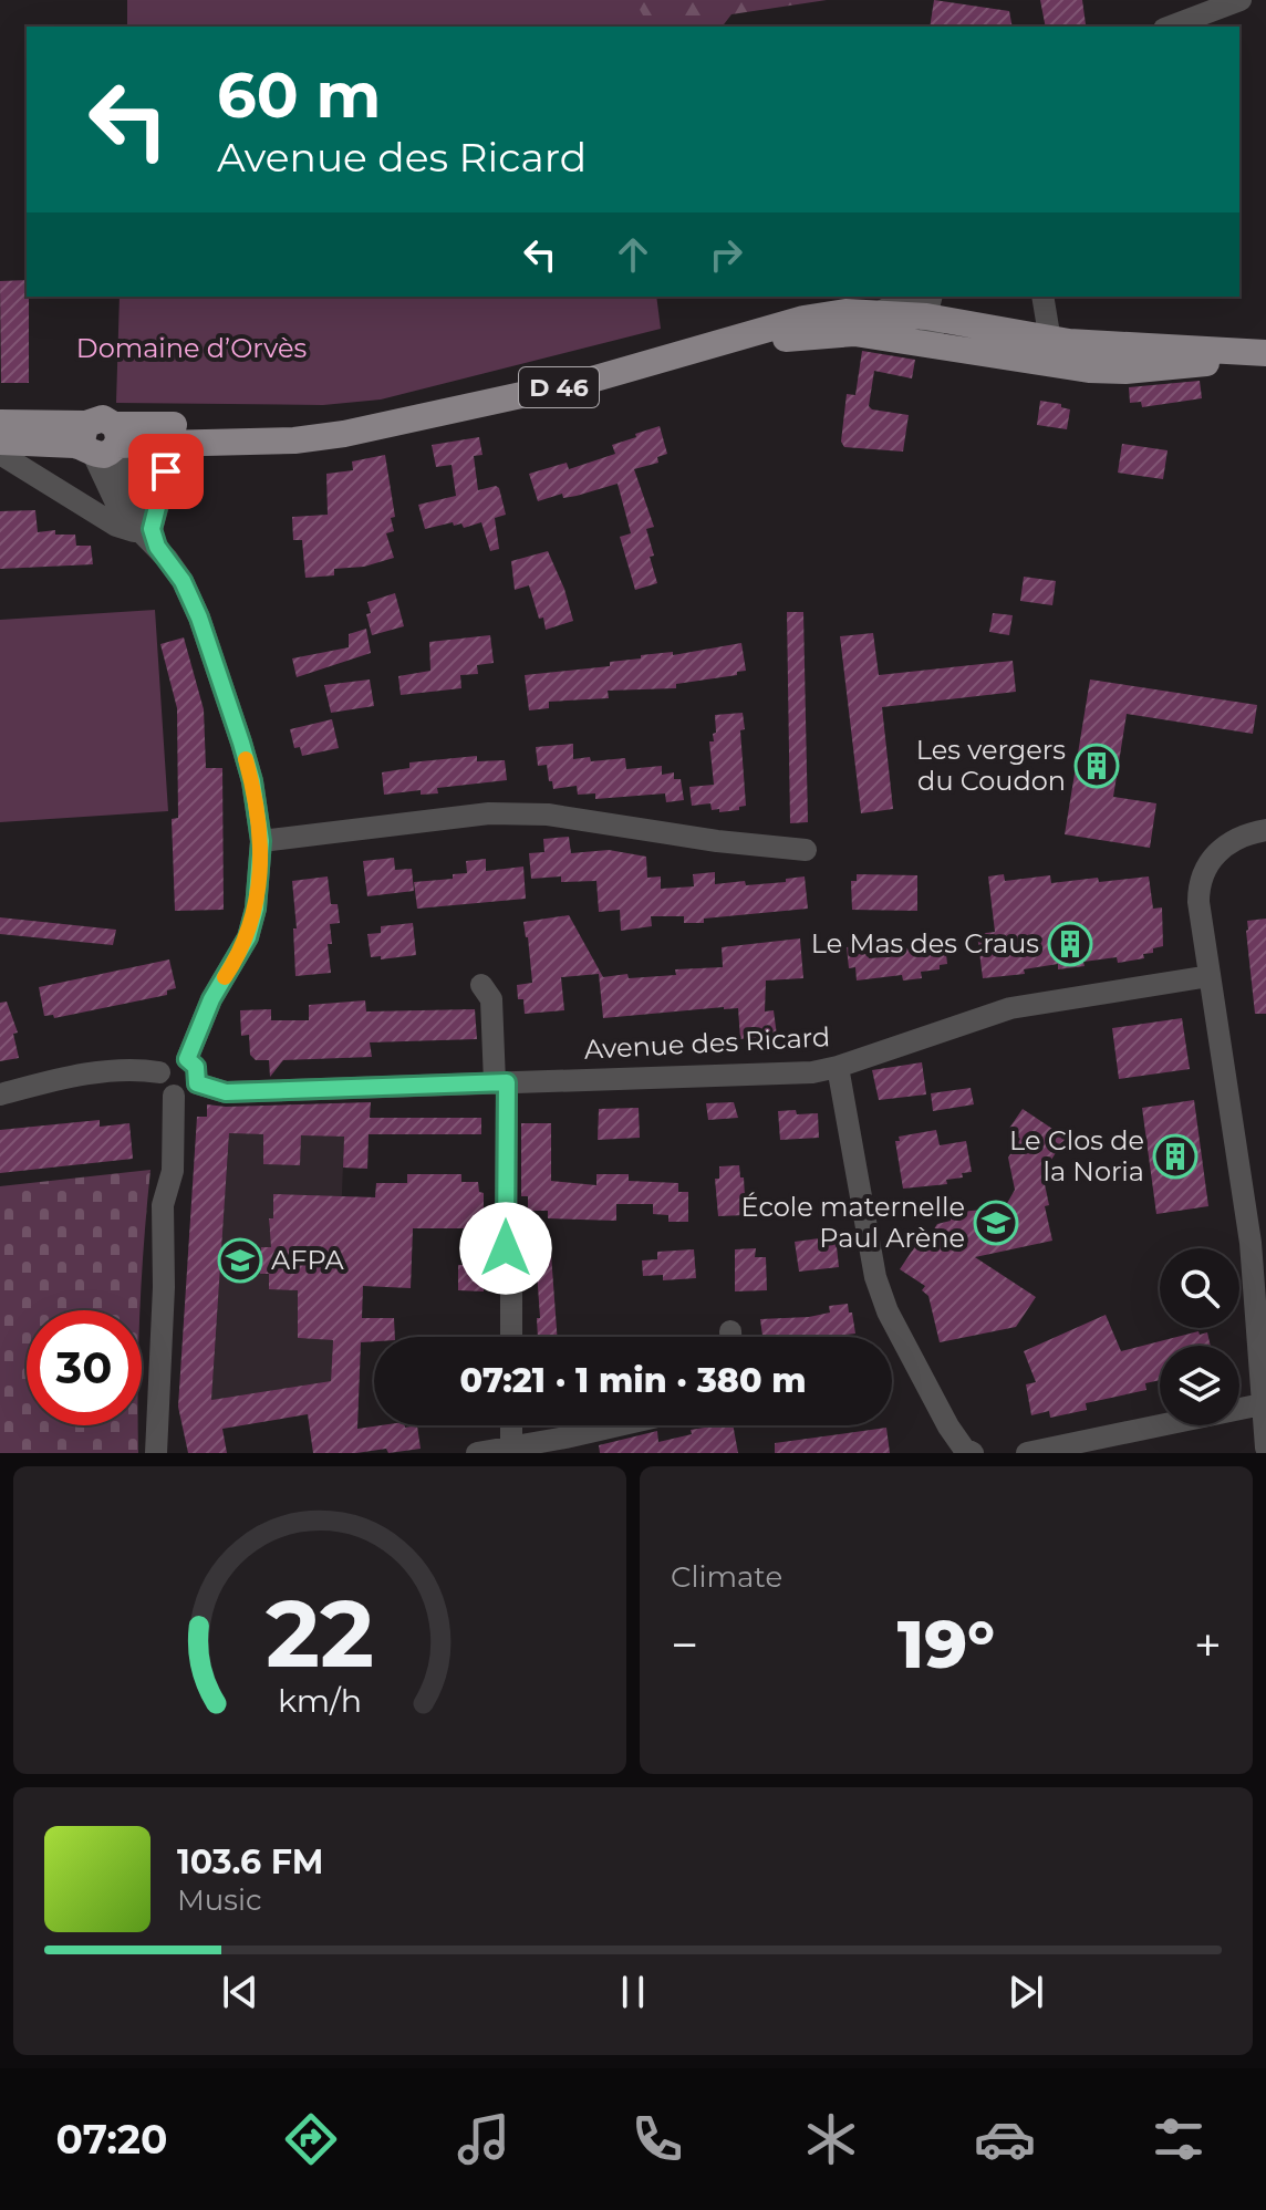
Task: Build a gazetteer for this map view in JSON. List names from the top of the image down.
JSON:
{
  "streets": {
    "main road": ["D 46"],
    "street": ["Avenue des Ricard"]
  },
  "parks": ["Domaine d’Orvès"],
  "places": {
    "building": ["Les vergers du Coudon", "Le Mas des Craus", "Le Clos de la Noria"],
    "school or university": ["École maternelle Paul Arène", "AFPA"]
  },
  "page": {
    "turn": ["60 m", "Avenue des Ricard"],
    "limit": "30",
    "trip": "07:21 · 1 min · 380 m",
    "tile": "Climate",
    "heat": ["−", "19°", "+"],
    "song": ["103.6 FM", "Music"],
    "tabs": "07:20",
    "gauge": ["22", "km/h"]
  }
}
